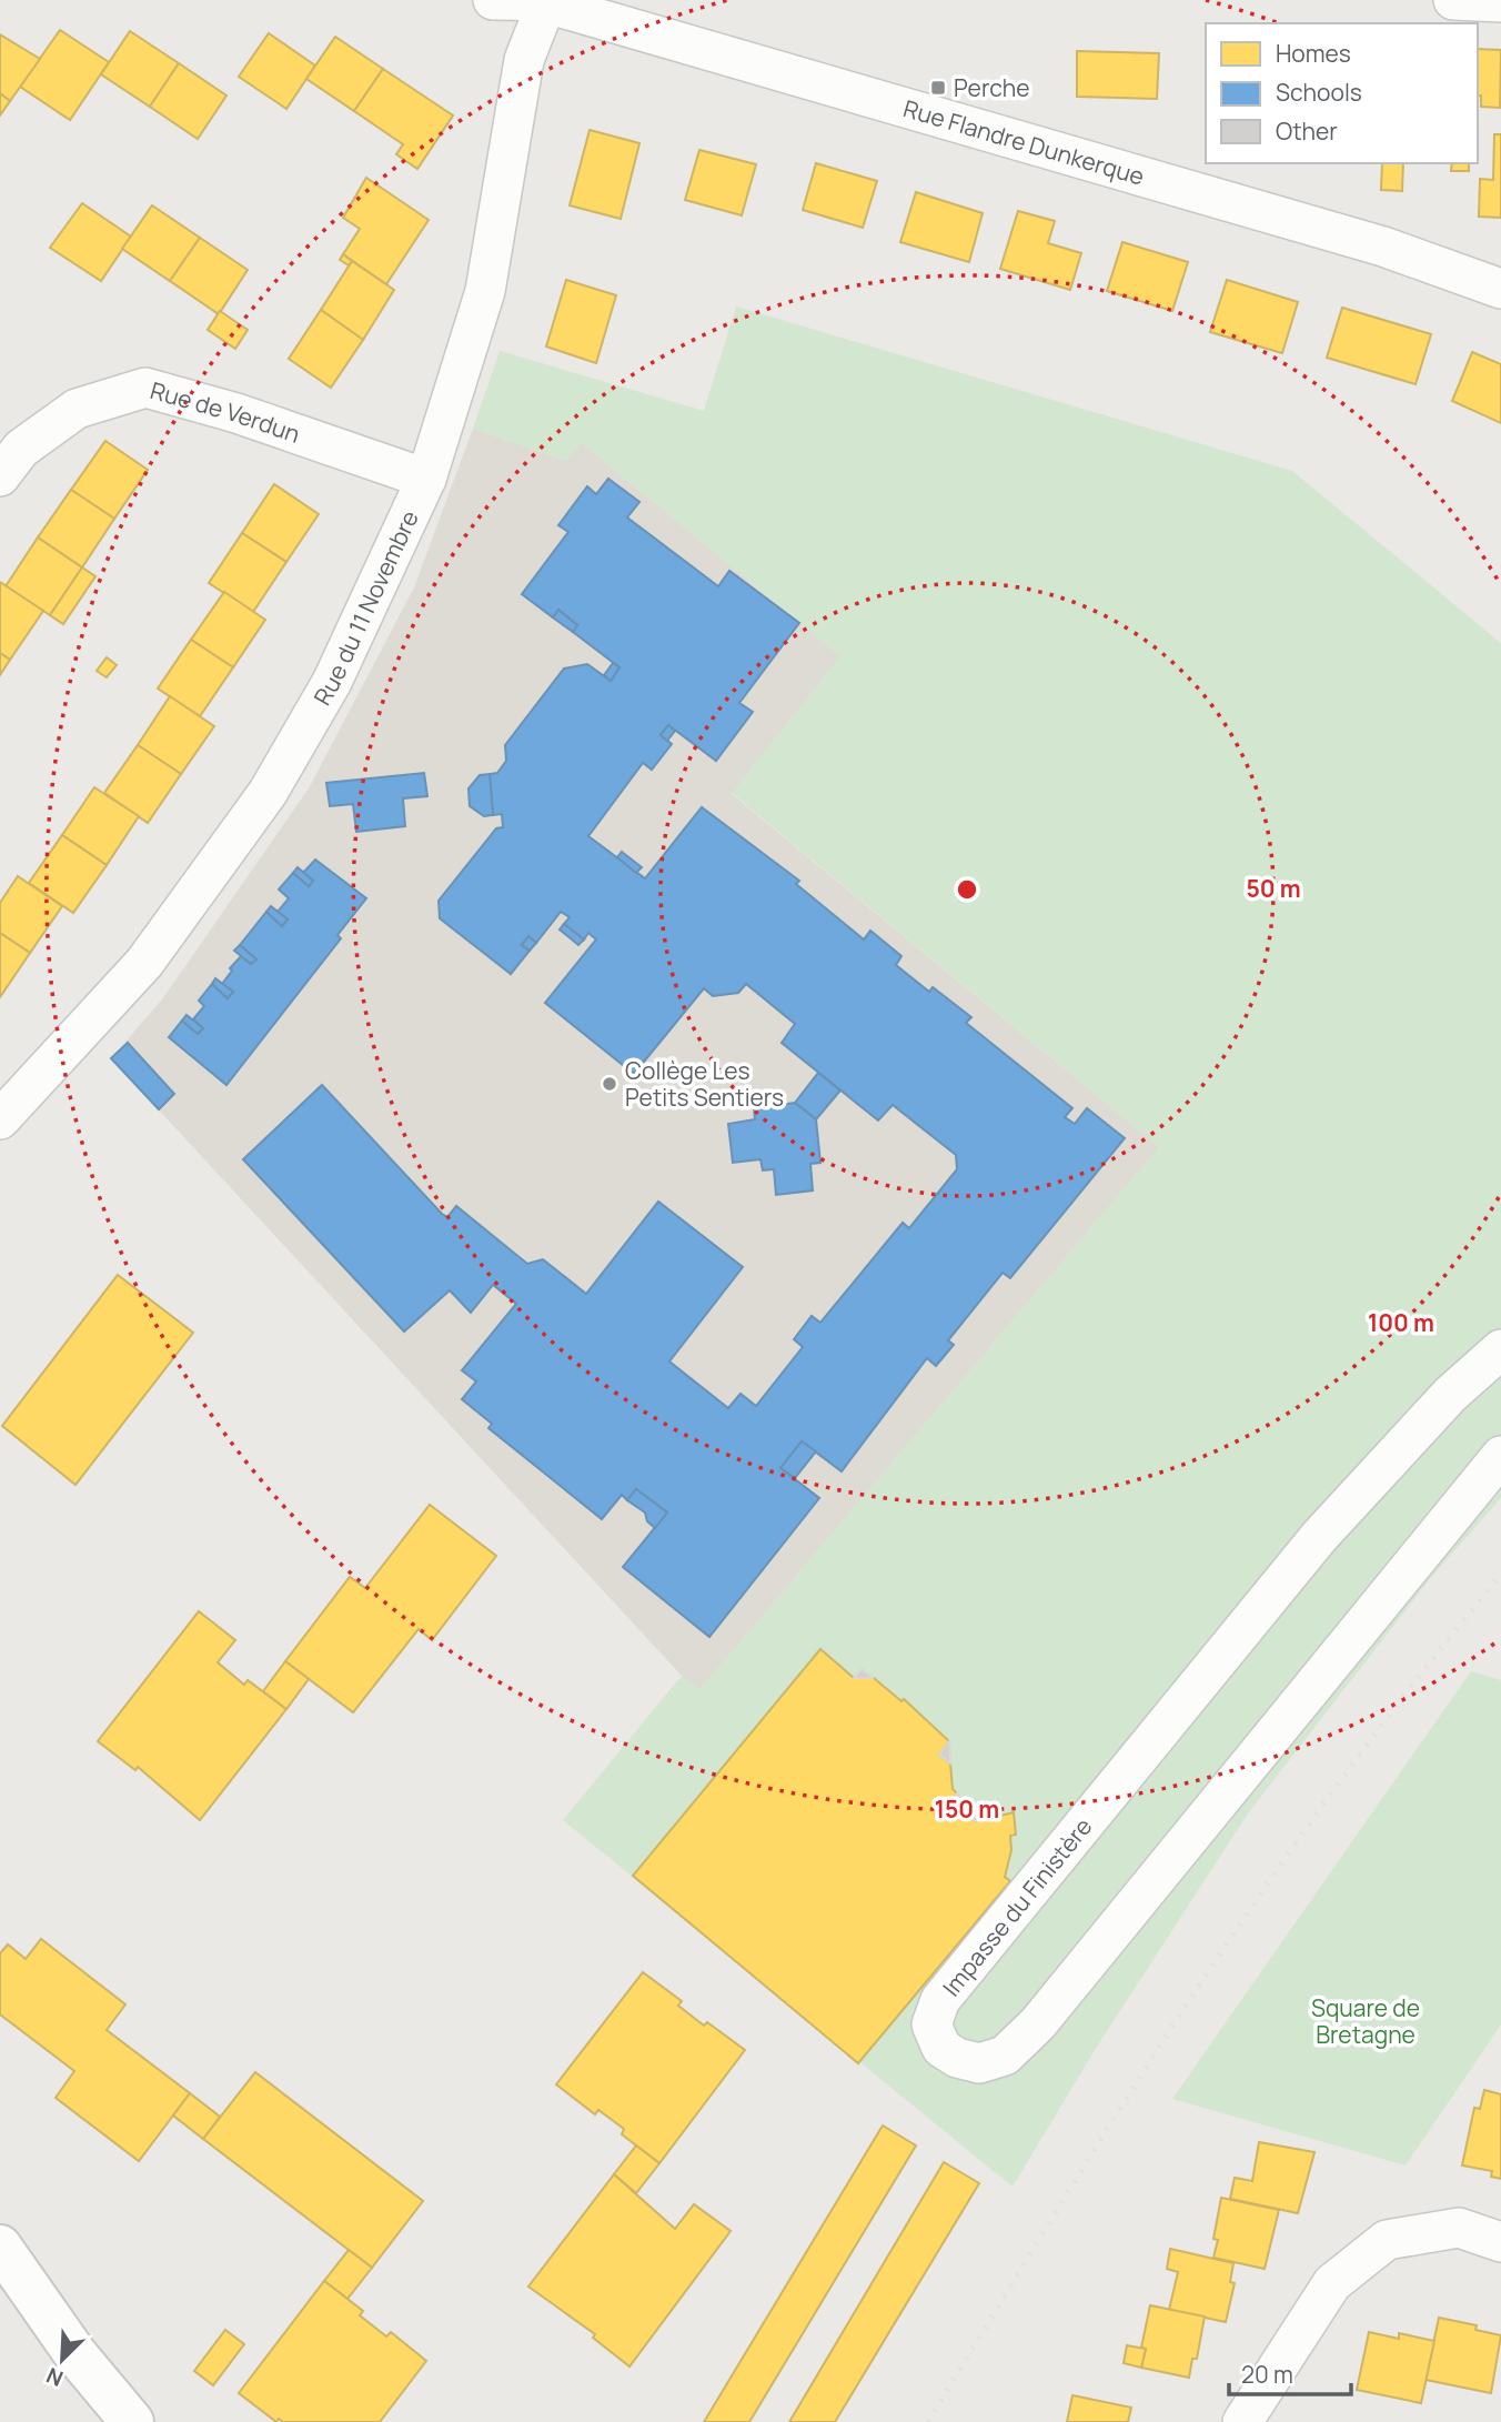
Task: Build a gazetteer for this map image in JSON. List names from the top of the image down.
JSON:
{
  "streets": {
    "street": [
      "Rue Flandre Dunkerque",
      "Rue de Verdun",
      "Rue du 11 Novembre",
      "Impasse du Finistère"
    ]
  },
  "crossings": [
    ["Rue Flandre Dunkerque", "Rue du 11 Novembre"],
    ["Rue de Verdun", "Rue du 11 Novembre"]
  ],
  "parks": ["Square de Bretagne"],
  "places": {
    "transit": ["Perche"],
    "other": ["Collège Les Petits Sentiers"]
  },
  "legend": ["Homes", "Schools", "Other"],
  "scale_bar": "20 m",
  "north": "bottom left",
  "rings": ["50 m", "100 m", "150 m"]
}
